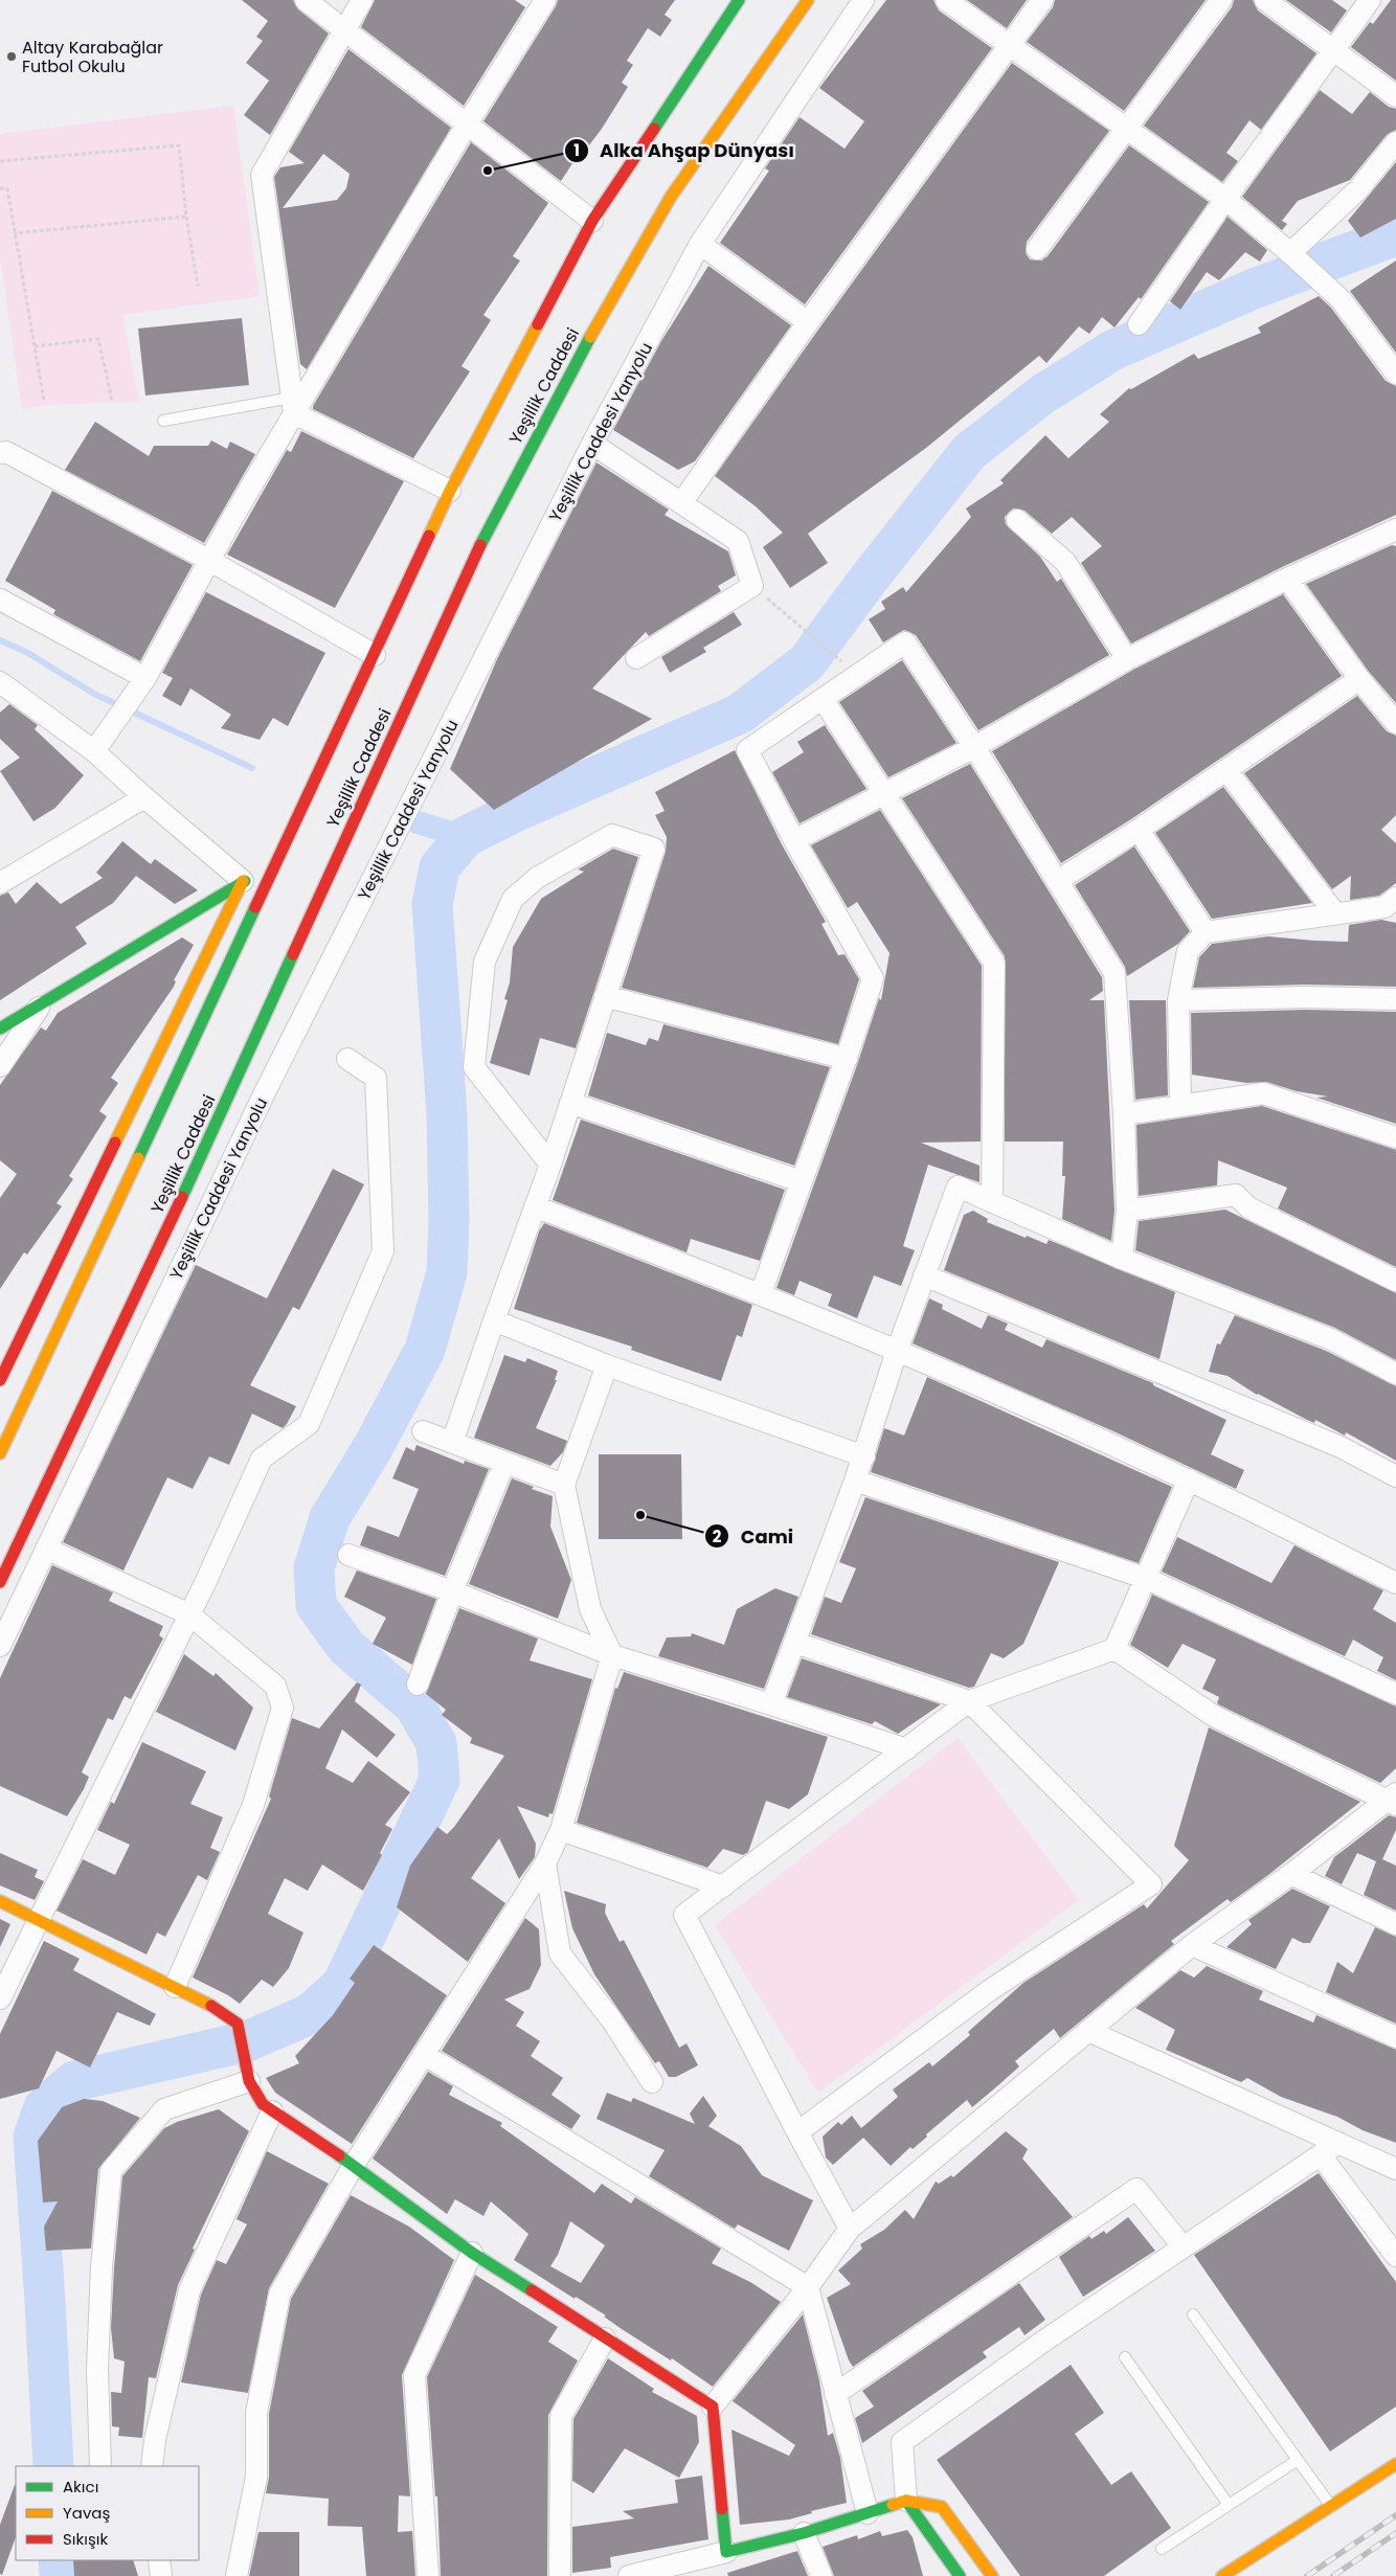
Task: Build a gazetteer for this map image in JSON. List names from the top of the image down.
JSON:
{
  "streets": {
    "main road": ["Yeşillik Caddesi"],
    "street": ["Yeşillik Caddesi Yanyolu"]
  },
  "places": ["Altay Karabağlar Futbol Okulu", "Alka Ahşap Dünyası", "Cami"],
  "legend": ["Akıcı", "Yavaş", "Sıkışık"]
}
